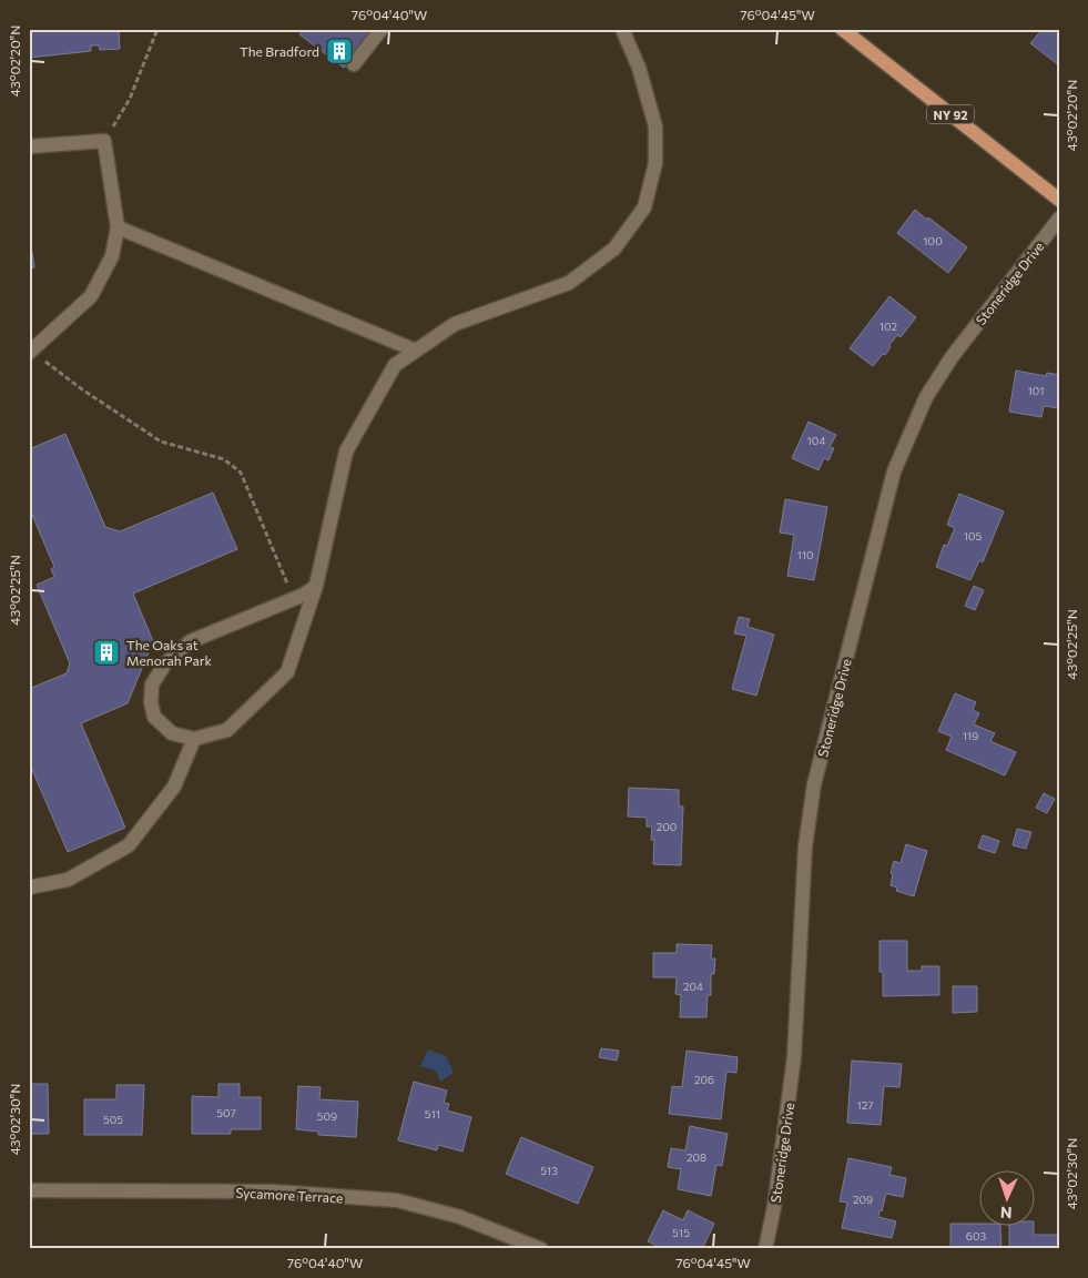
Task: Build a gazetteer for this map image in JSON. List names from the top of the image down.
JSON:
{
  "streets": {
    "main road": ["NY 92"],
    "street": ["Stoneridge Drive", "Sycamore Terrace"]
  },
  "places": {
    "building": ["The Bradford", "The Oaks at Menorah Park"]
  },
  "house_numbers": [
    "100",
    "102",
    "101",
    "104",
    "105",
    "110",
    "119",
    "200",
    "204",
    "206",
    "127",
    "507",
    "511",
    "509",
    "505",
    "208",
    "513",
    "209",
    "515",
    "603"
  ],
  "north": "bottom",
  "coordinates": [
    "76°04'40\"W",
    "76°04'45\"W",
    "43°02'20\"N",
    "43°02'25\"N",
    "43°02'30\"N"
  ]
}
